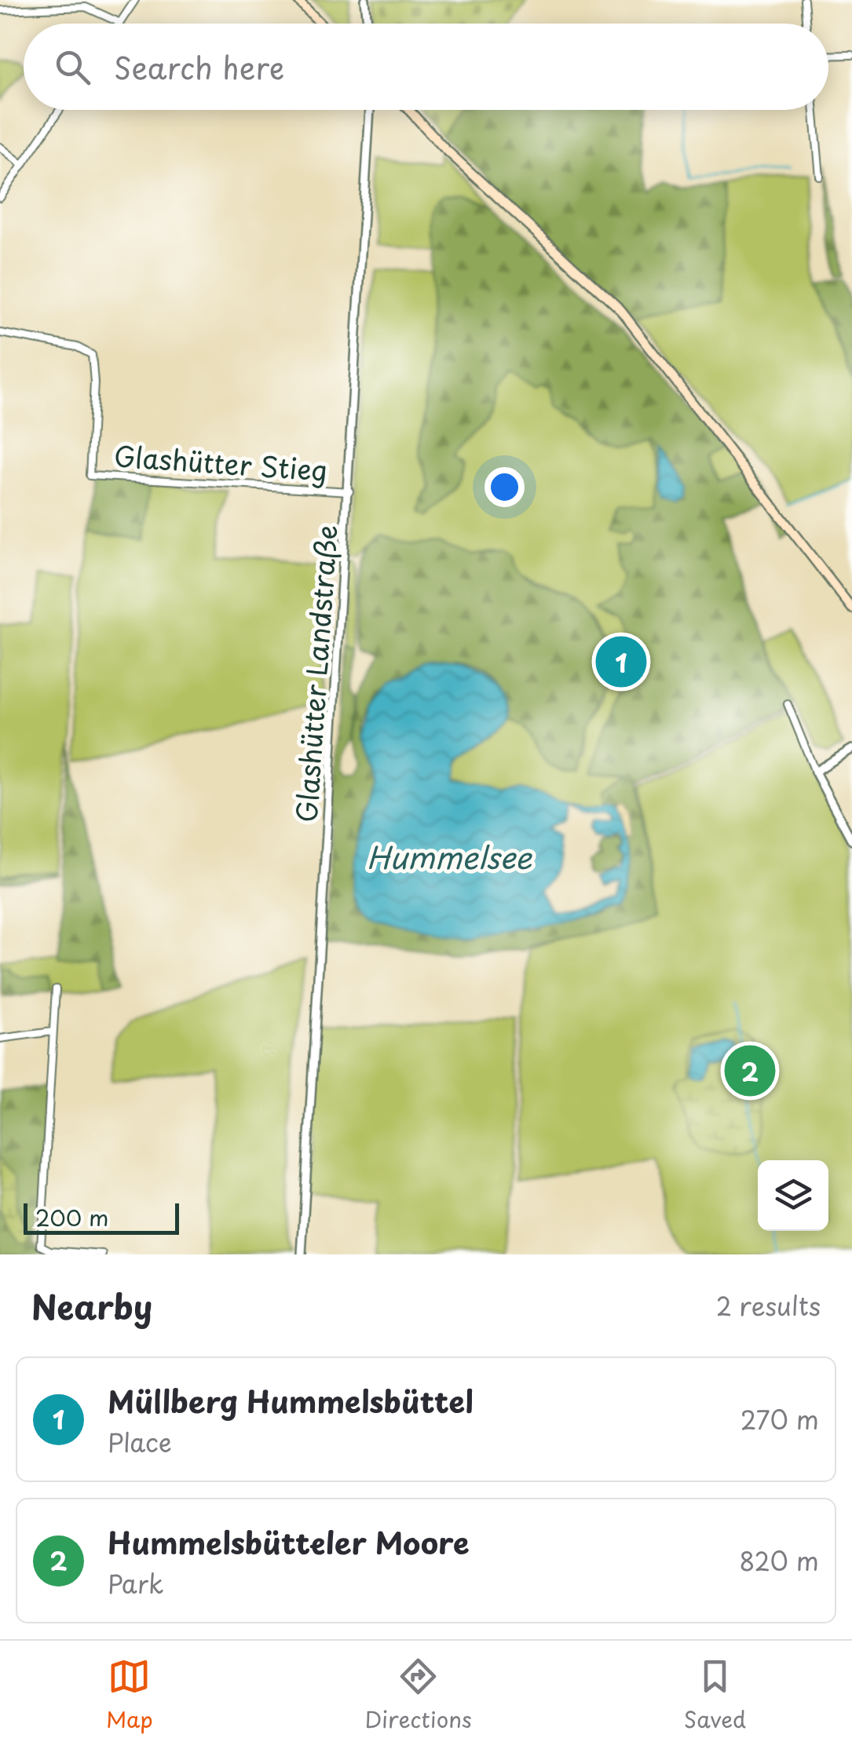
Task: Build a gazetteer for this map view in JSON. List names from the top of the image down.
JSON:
{
  "streets": {
    "street": ["Glashütter Stieg", "Glashütter Landstraße"]
  },
  "crossings": [
    ["Glashütter Stieg", "Glashütter Landstraße"]
  ],
  "water": ["Hummelsee"],
  "scale_bar": "200 m",
  "page": {
    "search": "Search here",
    "pins": ["1", "2"],
    "scale": "200 m",
    "heading": ["Nearby", "2 results"],
    "list": [
      {
        "mark": "1",
        "name": "Müllberg Hummelsbüttel",
        "note": "Place",
        "value": "270 m"
      },
      {
        "mark": "2",
        "name": "Hummelsbütteler Moore",
        "note": "Park",
        "value": "820 m"
      }
    ],
    "nav": ["Map", "Directions", "Saved"]
  }
}
